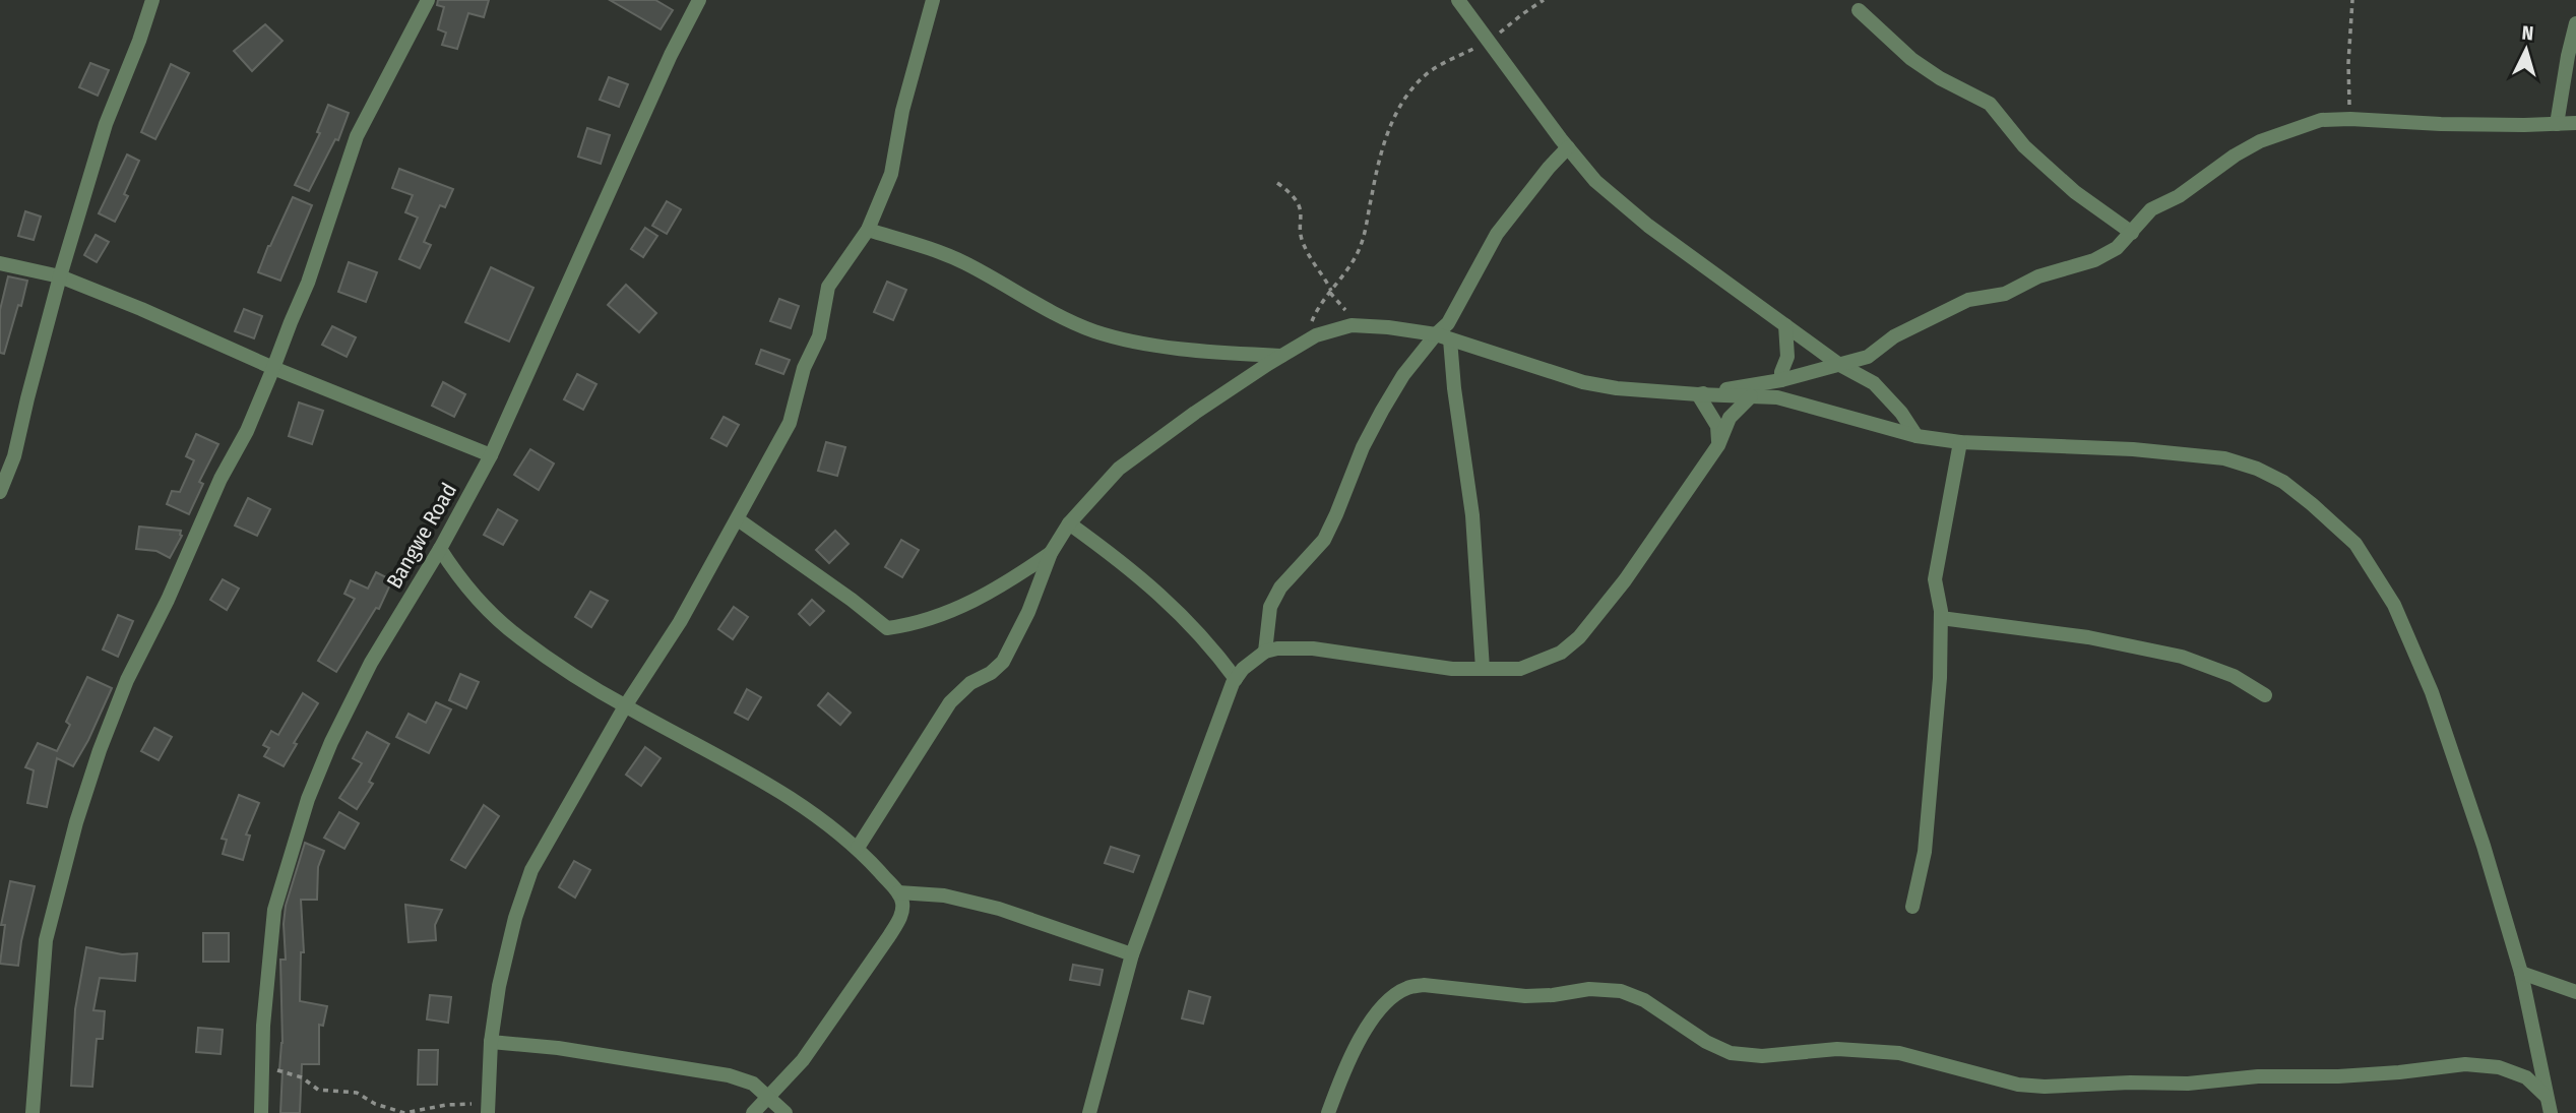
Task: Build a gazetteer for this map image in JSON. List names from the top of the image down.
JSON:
{
  "streets": {
    "street": ["Bangwe Road"]
  },
  "north": "top"
}
